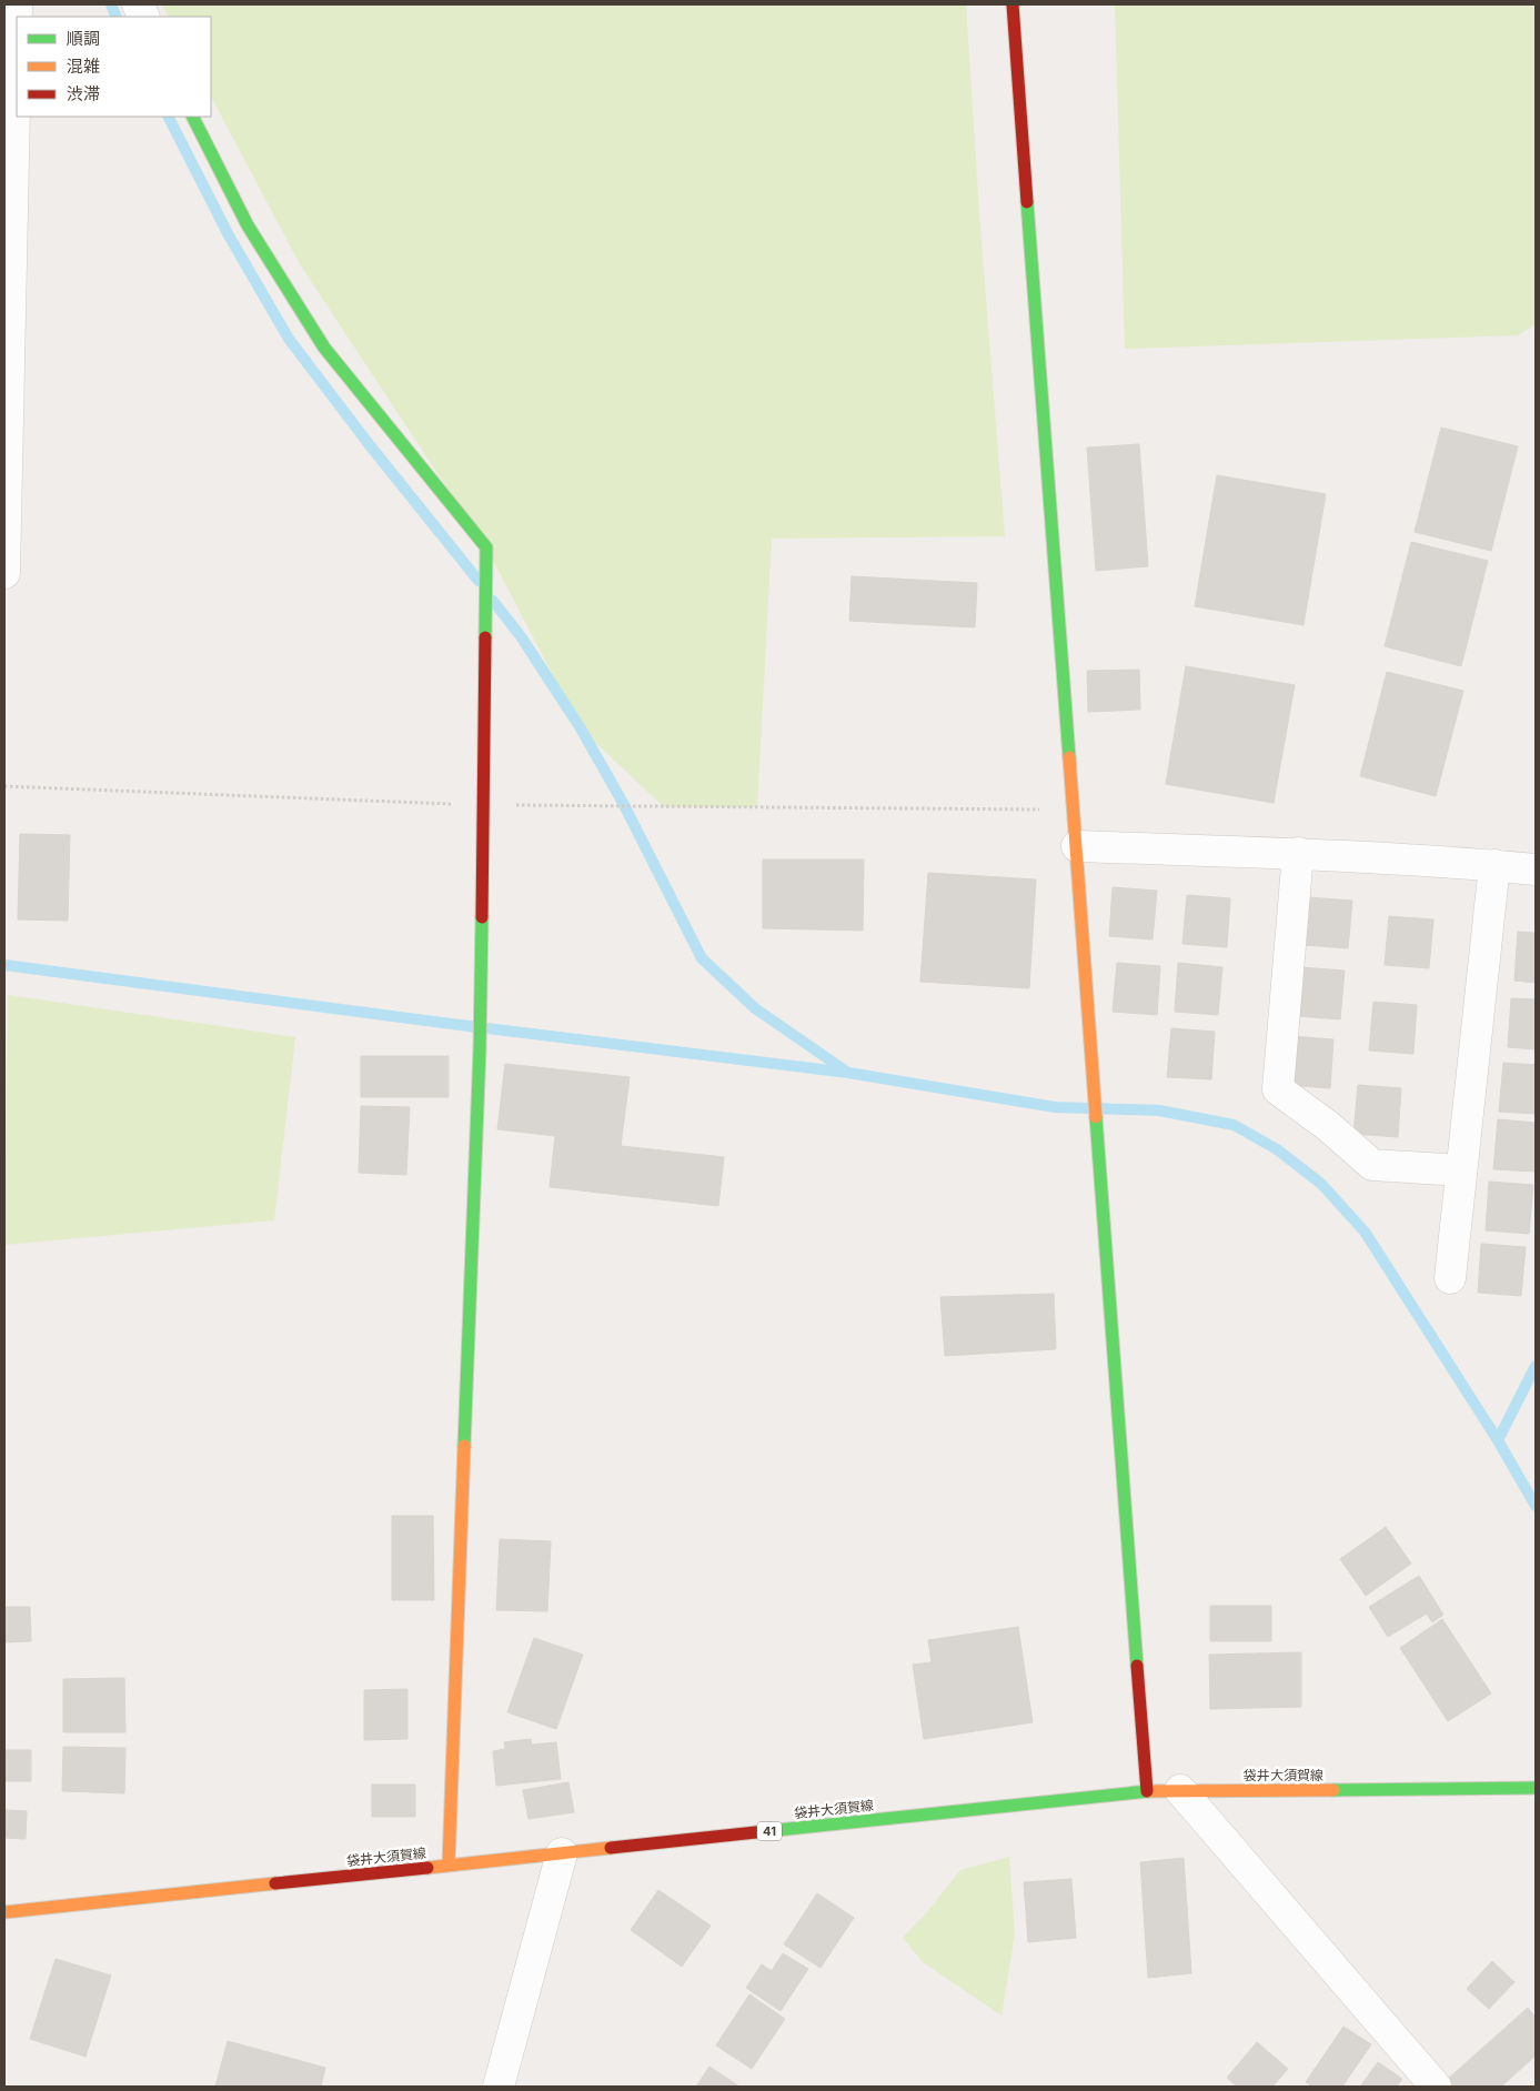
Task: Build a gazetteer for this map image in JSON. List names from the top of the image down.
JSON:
{
  "streets": {
    "street": ["袋井大須賀線", "41"]
  },
  "legend": ["順調", "混雑", "渋滞"]
}
